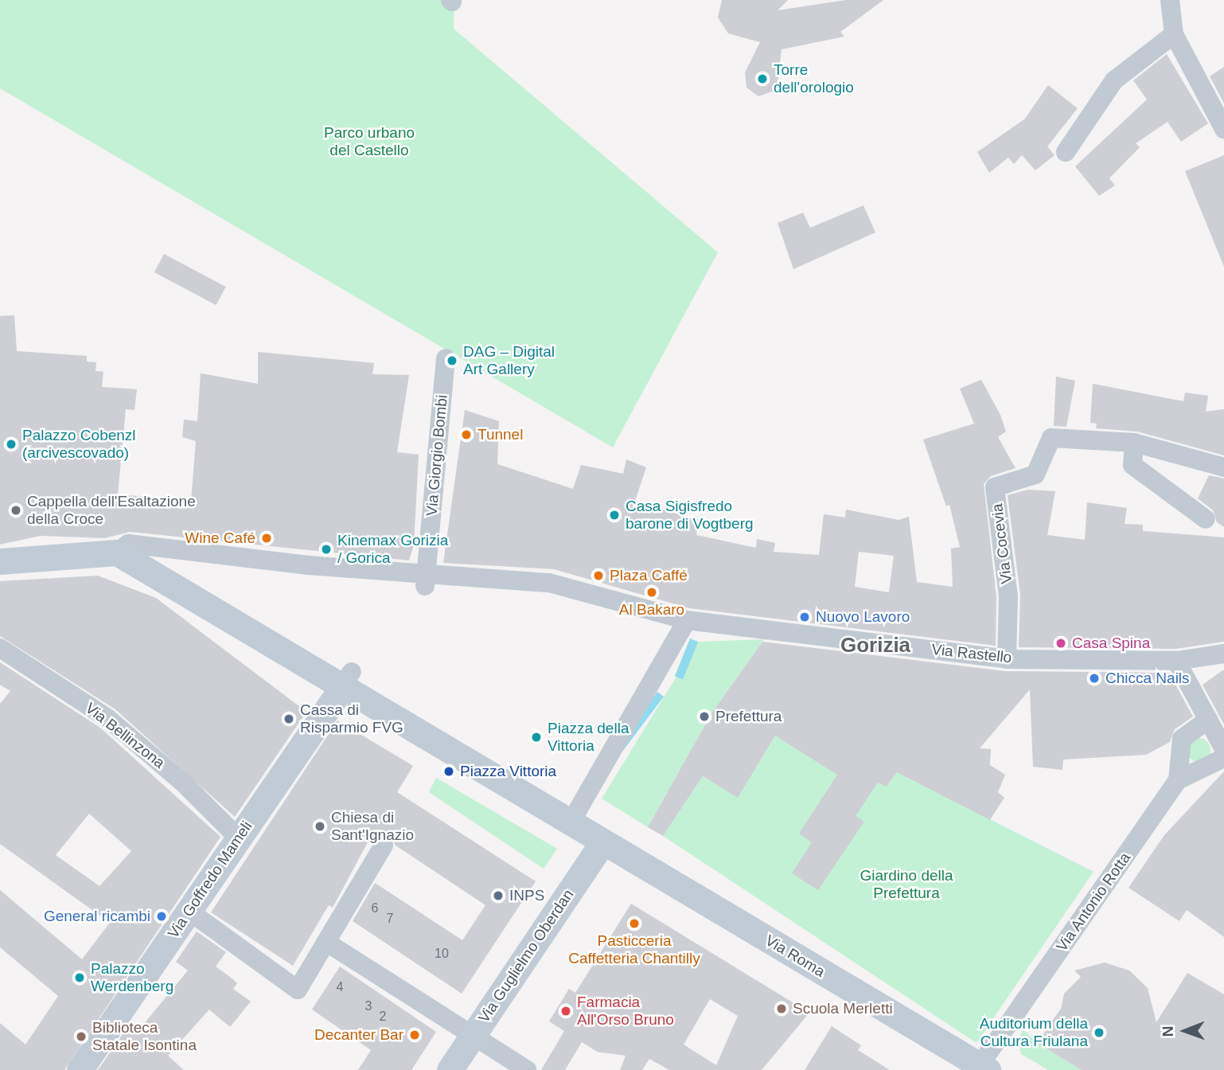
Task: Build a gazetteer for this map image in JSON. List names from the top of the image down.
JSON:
{
  "streets": {
    "main road": ["Via Goffredo Mameli", "Via Guglielmo Oberdan", "Via Roma"],
    "street": [
      "Via Giorgio Bombi",
      "Via Cocevia",
      "Via Rastello",
      "Via Bellinzona",
      "Via Antonio Rotta"
    ]
  },
  "crossings": [
    ["Via Cocevia", "Via Rastello"],
    ["Via Bellinzona", "Via Goffredo Mameli"],
    ["Via Antonio Rotta", "Via Roma"],
    ["Via Guglielmo Oberdan", "Via Roma"]
  ],
  "districts": ["Gorizia"],
  "parks": ["Parco urbano del Castello", "Giardino della Prefettura"],
  "places": [
    "Torre dell'orologio",
    "DAG – Digital Art Gallery",
    "Tunnel",
    "Palazzo Cobenzl (arcivescovado)",
    "Cappella dell'Esaltazione della Croce",
    "Casa Sigisfredo barone di Vogtberg",
    "Wine Café",
    "Kinemax Gorizia / Gorica",
    "Plaza Caffé",
    "Al Bakaro",
    "Nuovo Lavoro",
    "Casa Spina",
    "Chicca Nails",
    "Prefettura",
    "Cassa di Risparmio FVG",
    "Piazza della Vittoria",
    "Piazza Vittoria",
    "Chiesa di Sant'Ignazio",
    "INPS",
    "General ricambi",
    "Pasticceria Caffetteria Chantilly",
    "Palazzo Werdenberg",
    "Scuola Merletti",
    "Farmacia All'Orso Bruno",
    "Auditorium della Cultura Friulana",
    "Decanter Bar",
    "Biblioteca Statale Isontina"
  ],
  "house_numbers": [
    "6",
    "7",
    "10",
    "4",
    "3",
    "2"
  ],
  "north": "left"
}
